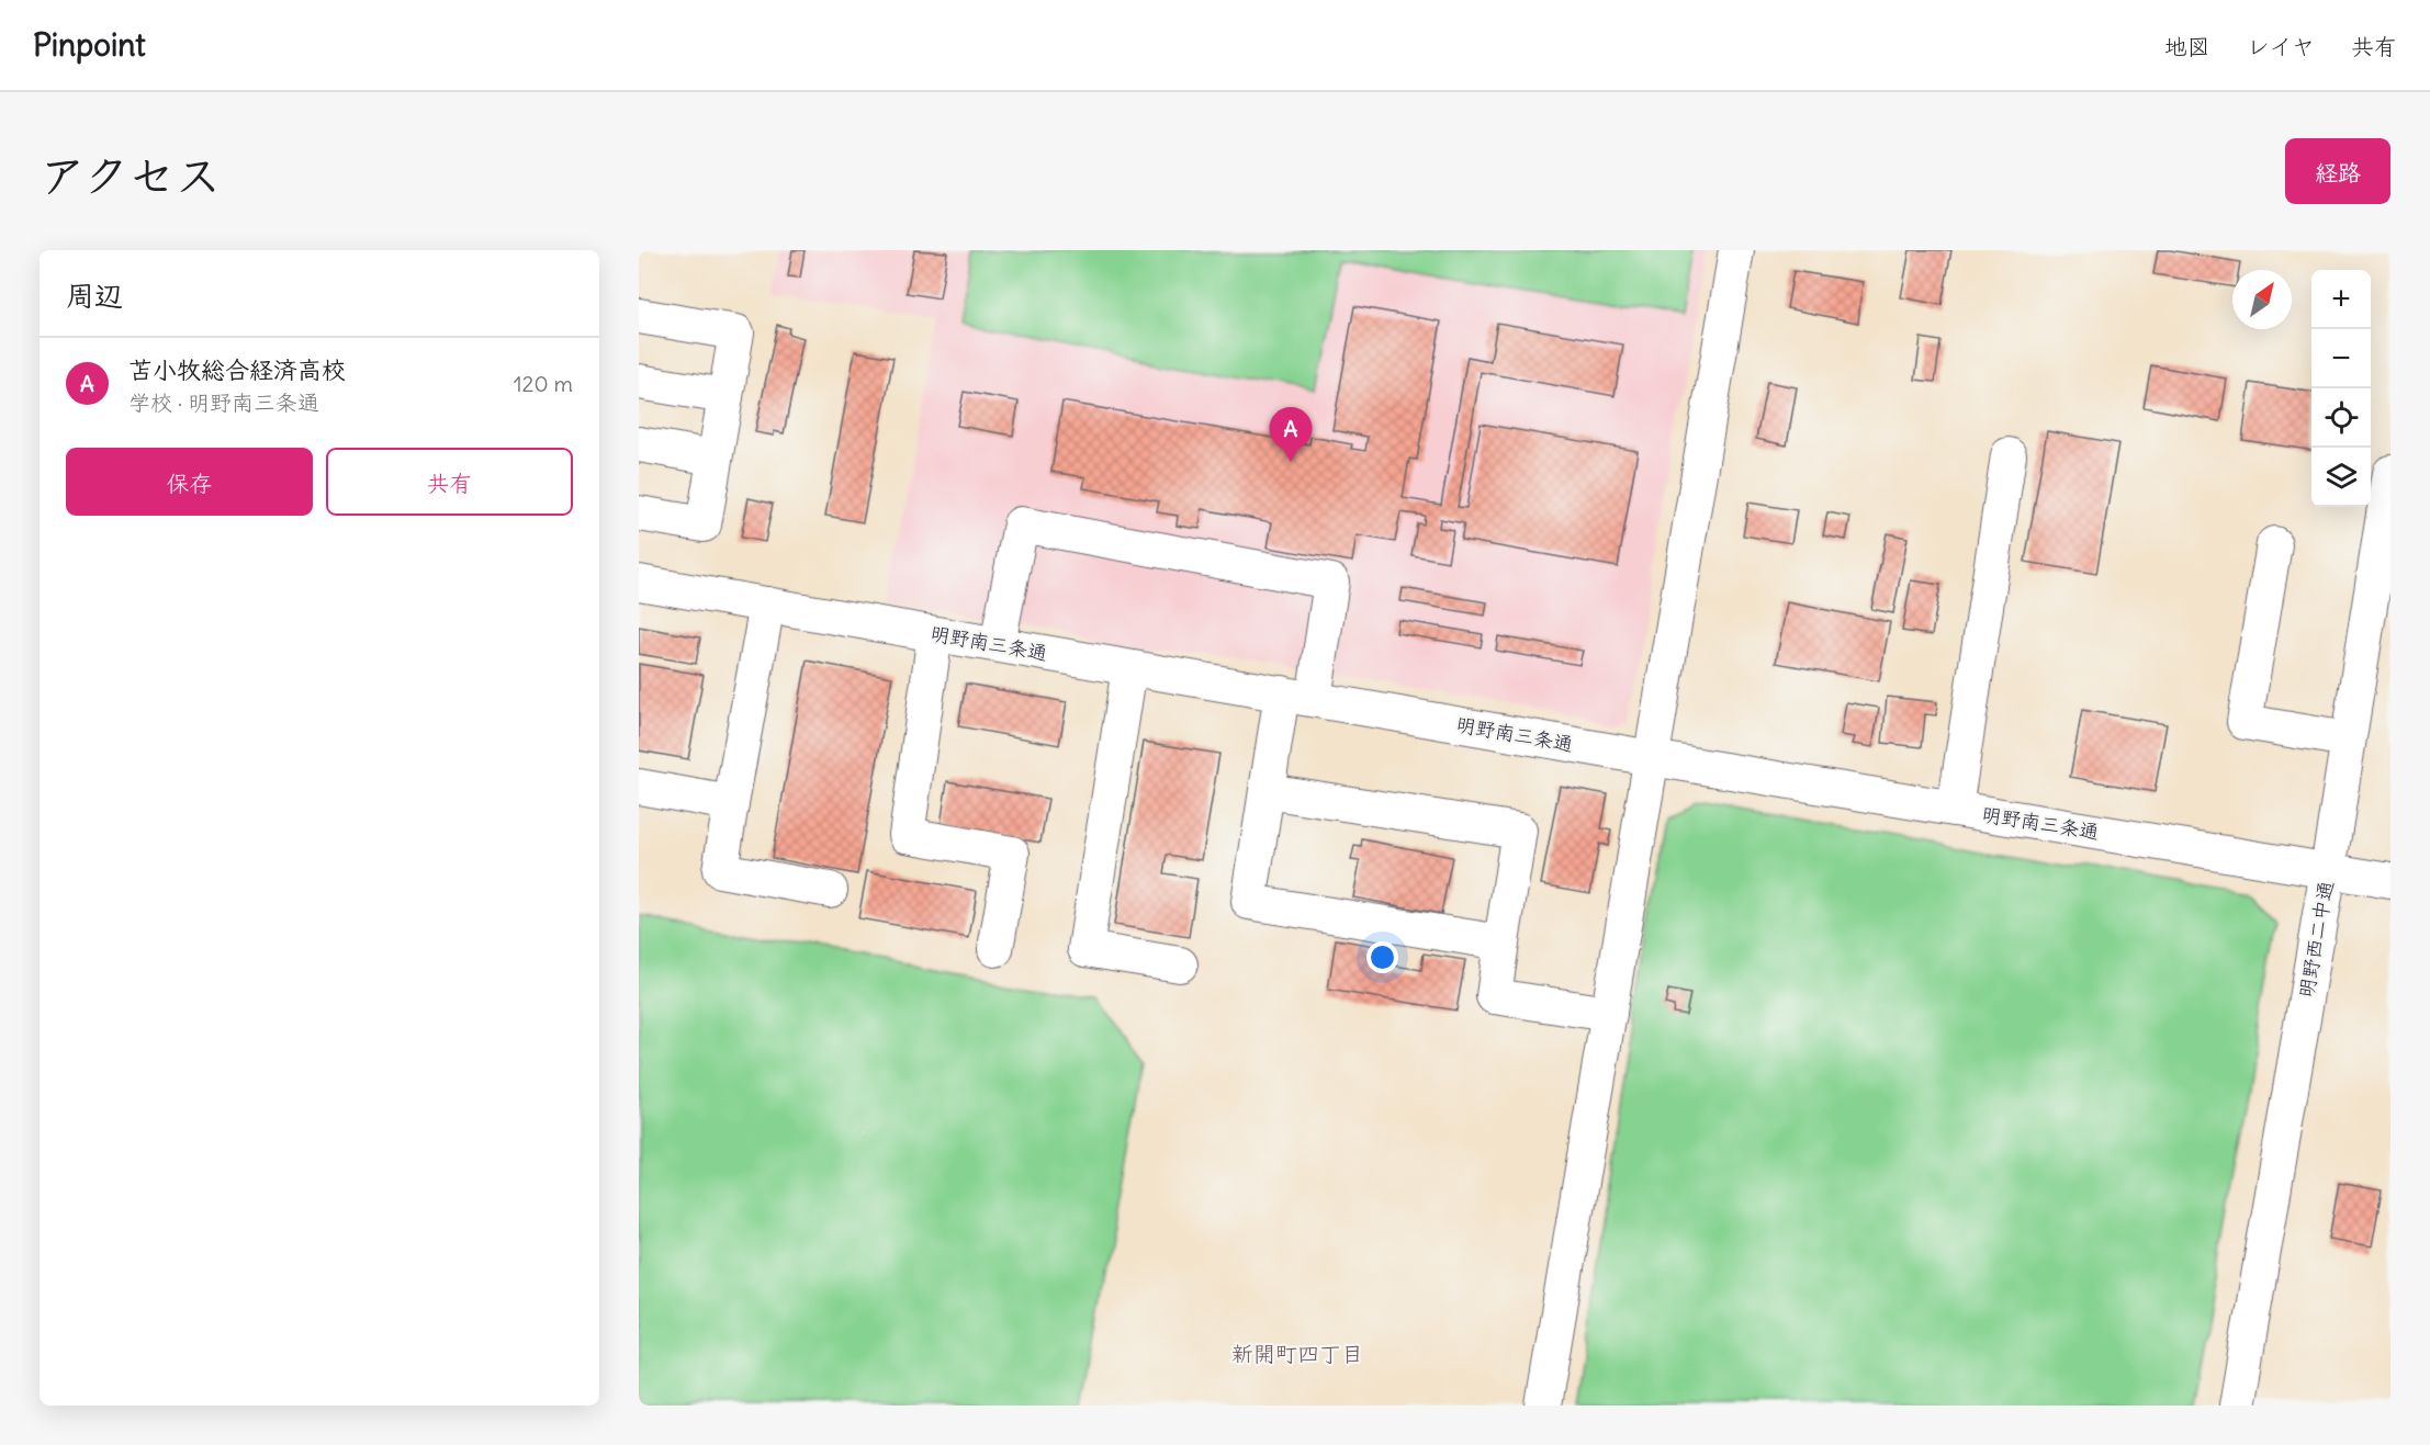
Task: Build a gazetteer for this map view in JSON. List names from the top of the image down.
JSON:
{
  "streets": {
    "street": ["明野南三条通", "明野西二中通"]
  },
  "crossings": [
    ["明野南三条通", "明野西二中通"]
  ],
  "districts": ["新開町四丁目"],
  "north": "top right",
  "page": {
    "header": "Pinpoint",
    "nav": ["地図", "レイヤ", "共有"],
    "title": "アクセス",
    "buttons": [
      "経路",
      ["保存", "共有"]
    ],
    "heading": "周辺",
    "map_buttons": ["+", "−"],
    "list": [
      {
        "mark": "A",
        "name": "苫小牧総合経済高校",
        "note": "学校 · 明野南三条通",
        "value": "120 m"
      }
    ],
    "pins": "A"
  }
}
